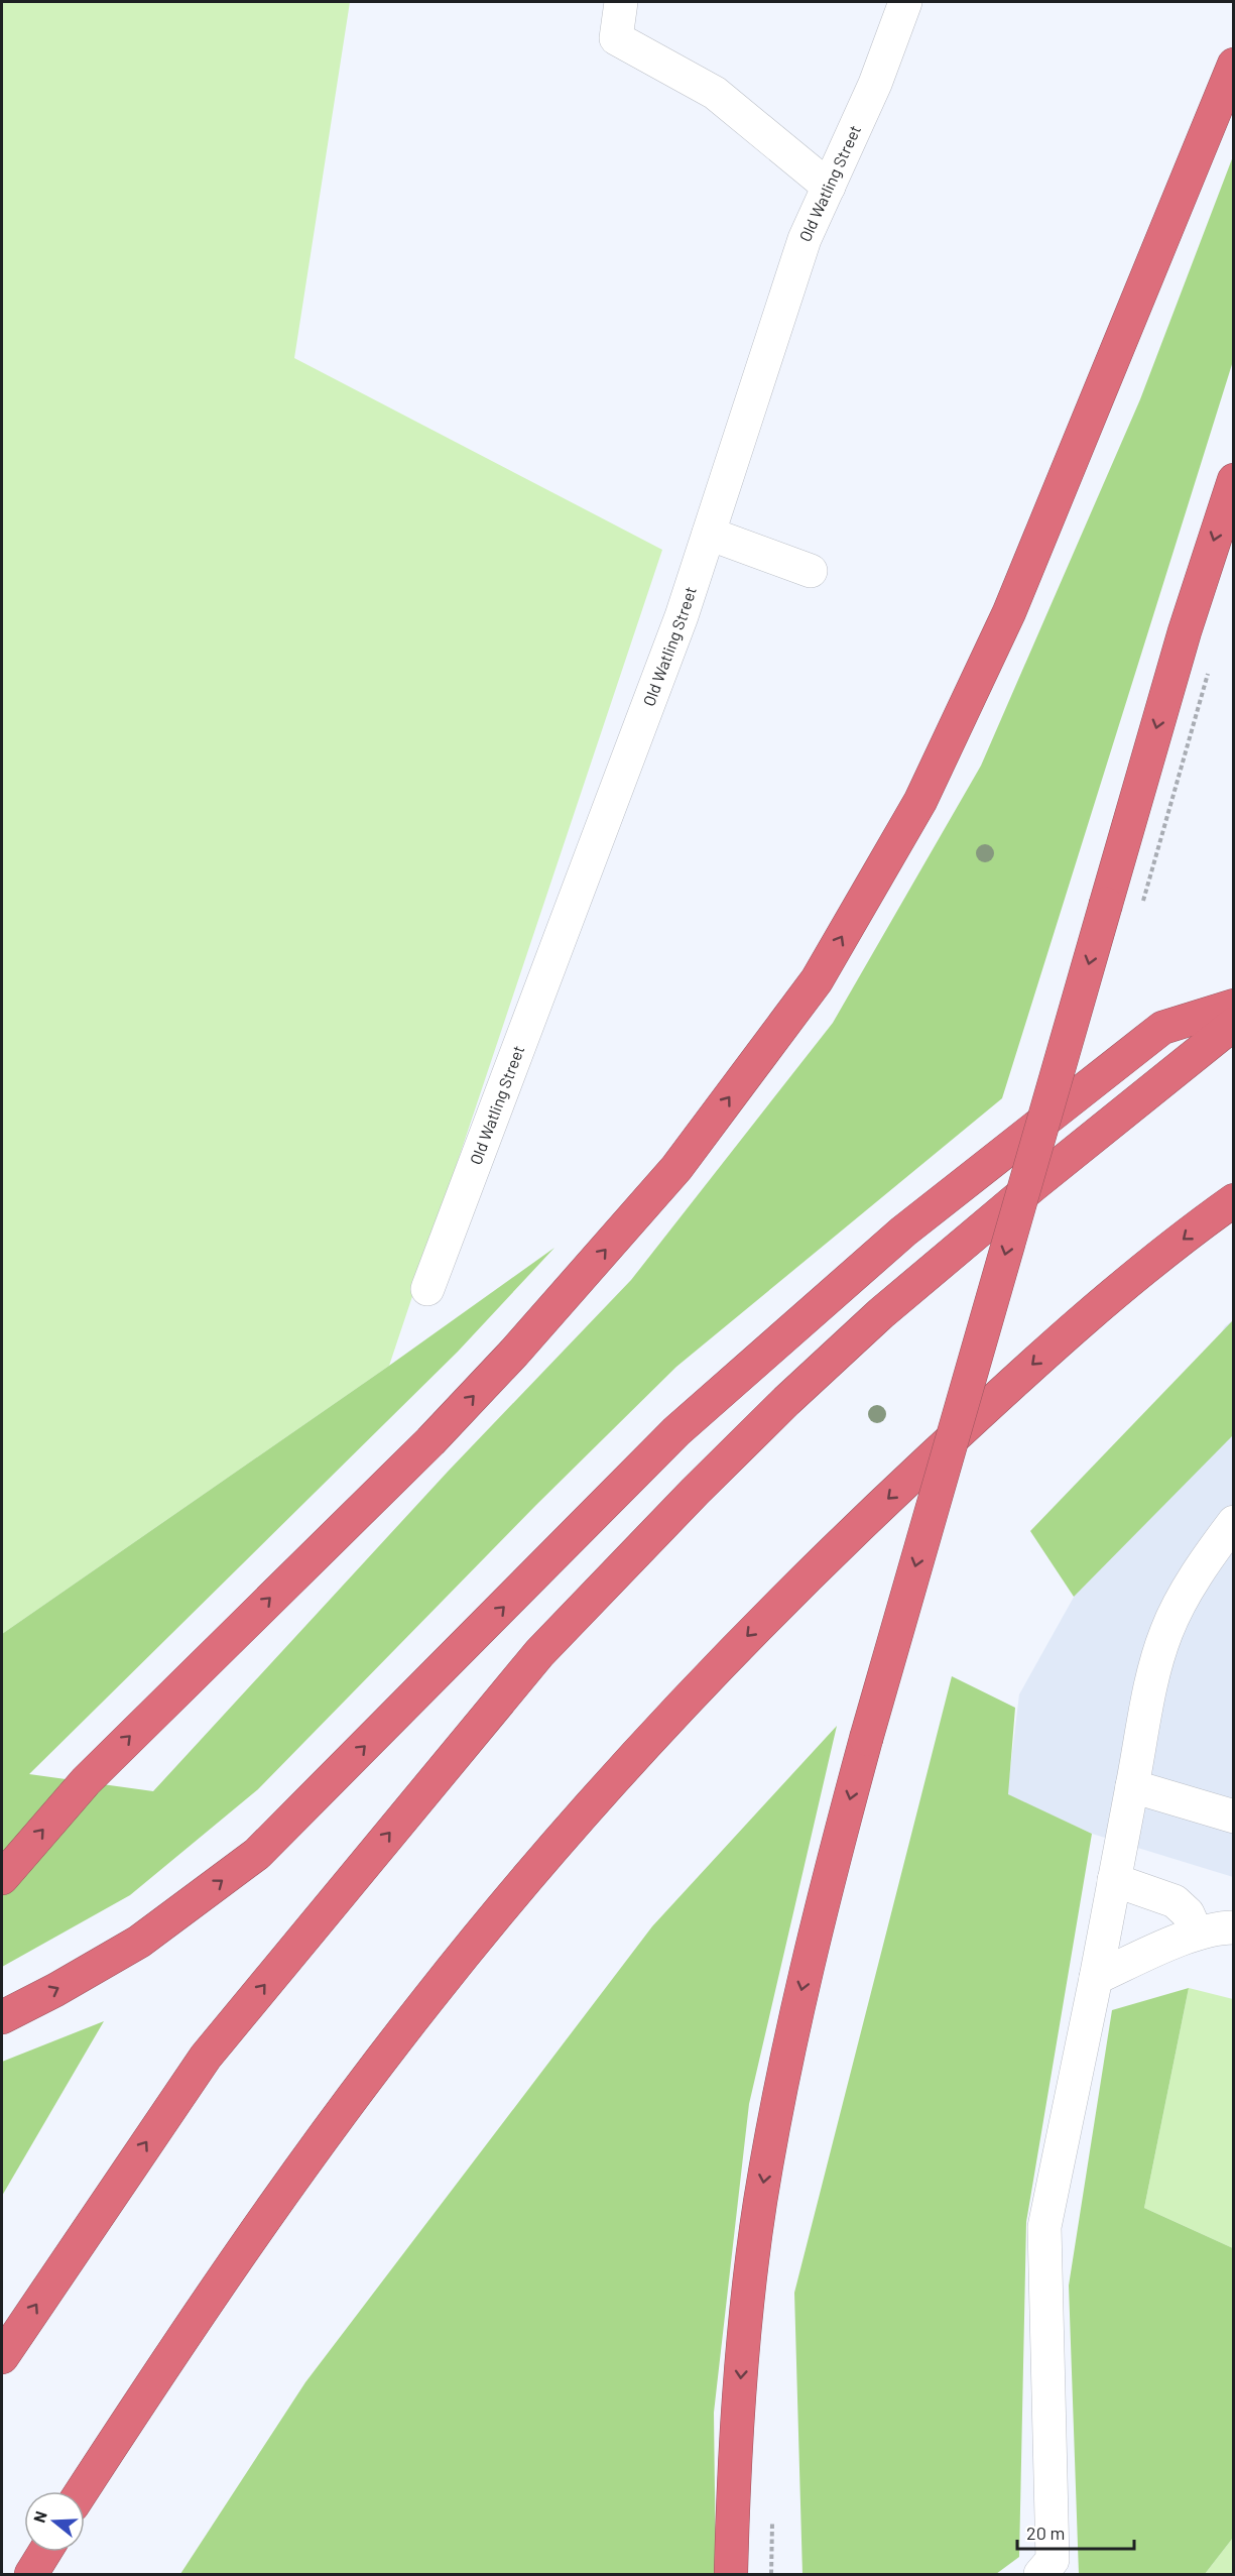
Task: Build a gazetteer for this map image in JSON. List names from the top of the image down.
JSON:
{
  "streets": {
    "street": ["Old Watling Street"]
  },
  "scale_bar": "20 m",
  "north": "left"
}
